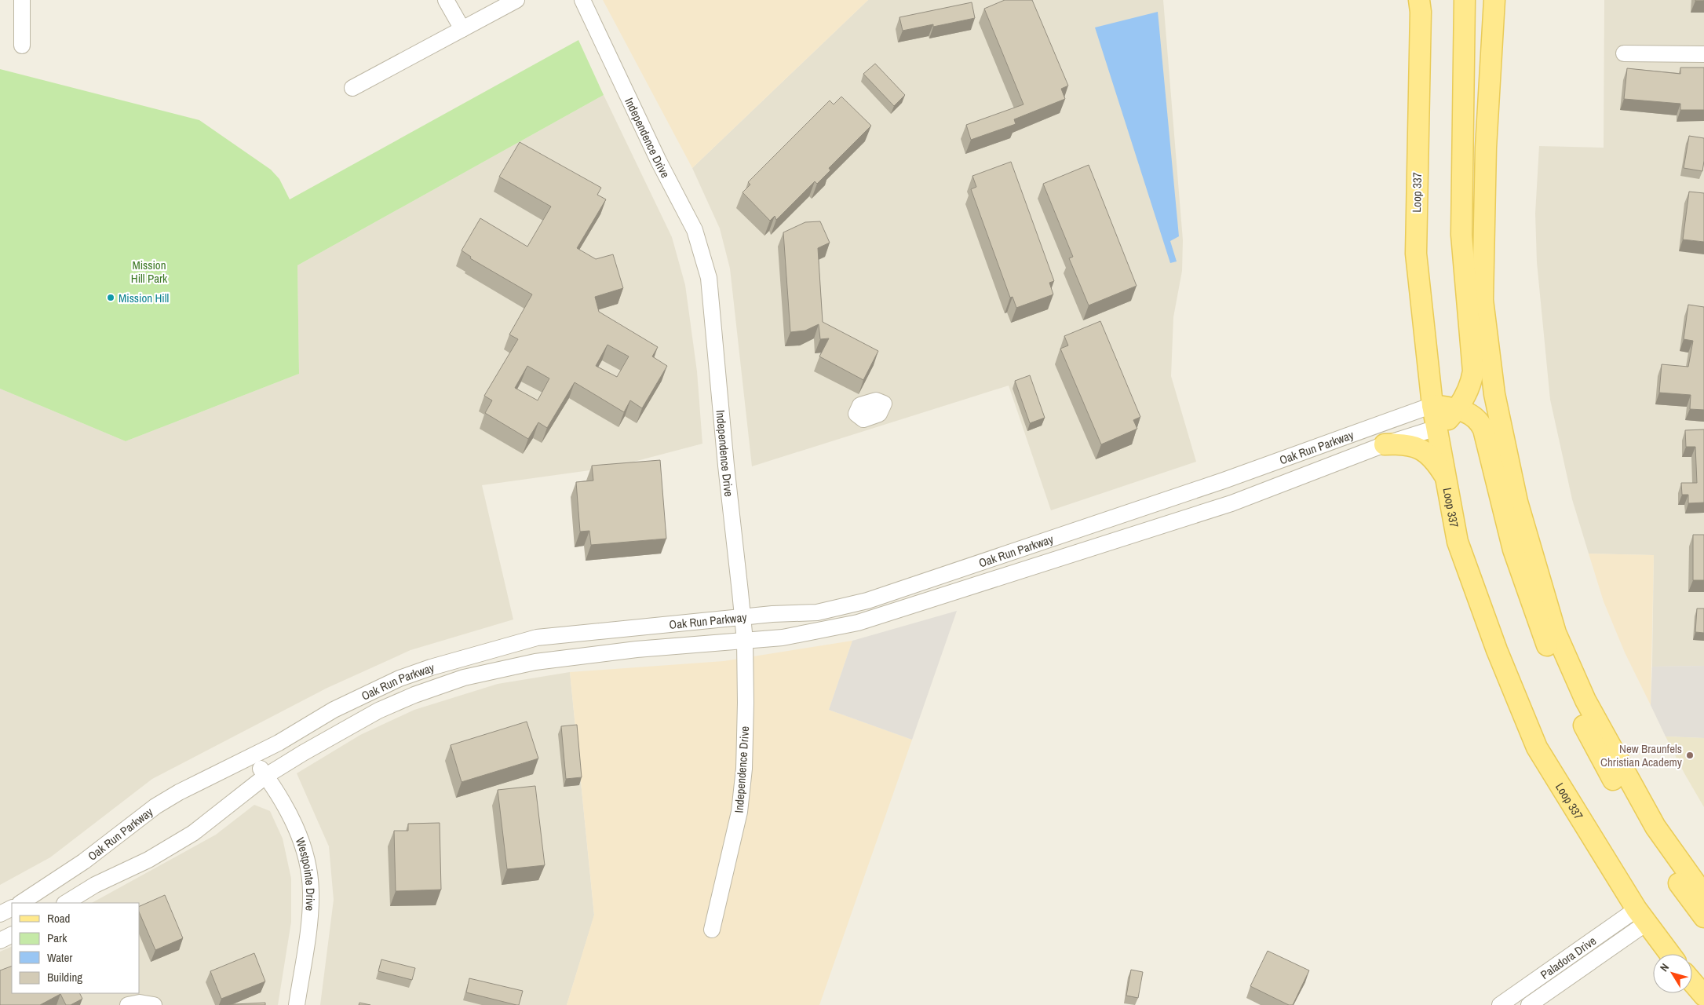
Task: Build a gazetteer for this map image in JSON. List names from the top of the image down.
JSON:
{
  "streets": {
    "main road": ["Loop 337"],
    "street": [
      "Independence Drive",
      "Oak Run Parkway",
      "Westpointe Drive",
      "Paladora Drive"
    ]
  },
  "crossings": [
    ["Independence Drive", "Oak Run Parkway"],
    ["Loop 337", "Oak Run Parkway"],
    ["Loop 337", "Paladora Drive"],
    ["Oak Run Parkway", "Westpointe Drive"]
  ],
  "parks": ["Mission Hill Park"],
  "places": ["Mission Hill", "New Braunfels Christian Academy"],
  "legend": [
    "Road",
    "Park",
    "Water",
    "Building"
  ],
  "north": "top left"
}
